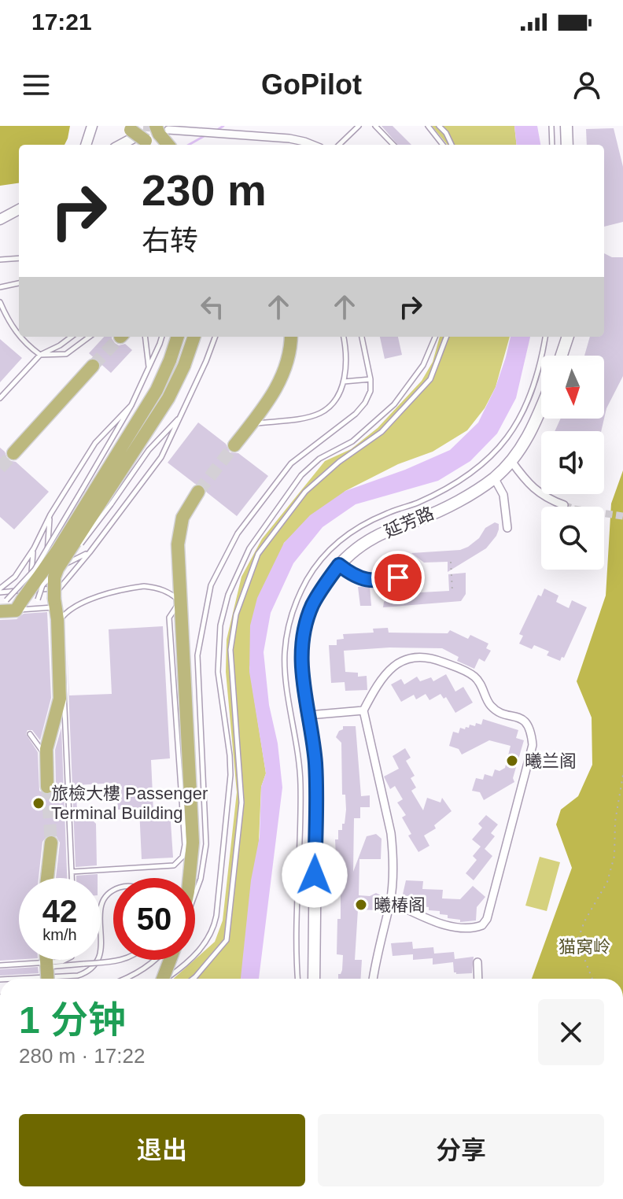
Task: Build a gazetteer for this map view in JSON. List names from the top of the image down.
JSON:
{
  "streets": {
    "main road": ["延芳路"]
  },
  "parks": ["猫窝岭"],
  "places": ["曦兰阁", "旅檢大樓 Passenger Terminal Building", "曦椿阁"],
  "north": "bottom",
  "page": {
    "status": "17:21",
    "header": "GoPilot",
    "turn": ["230 m", "右转"],
    "speed": "42 km/h",
    "limit": "50",
    "heading": ["1 分钟", "280 m · 17:22"],
    "buttons": ["退出", "分享"]
  }
}
